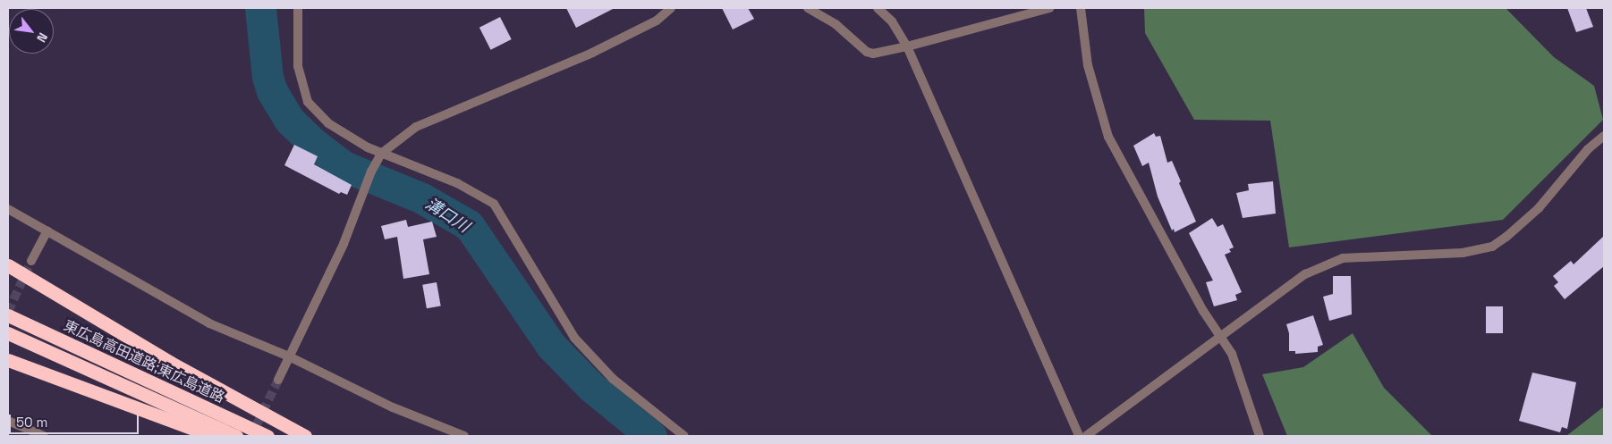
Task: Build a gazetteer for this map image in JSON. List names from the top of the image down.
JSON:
{
  "streets": {
    "highway": ["東広島高田道路;東広島道路"]
  },
  "water": ["溝口川"],
  "scale_bar": "50 m",
  "north": "bottom right"
}
